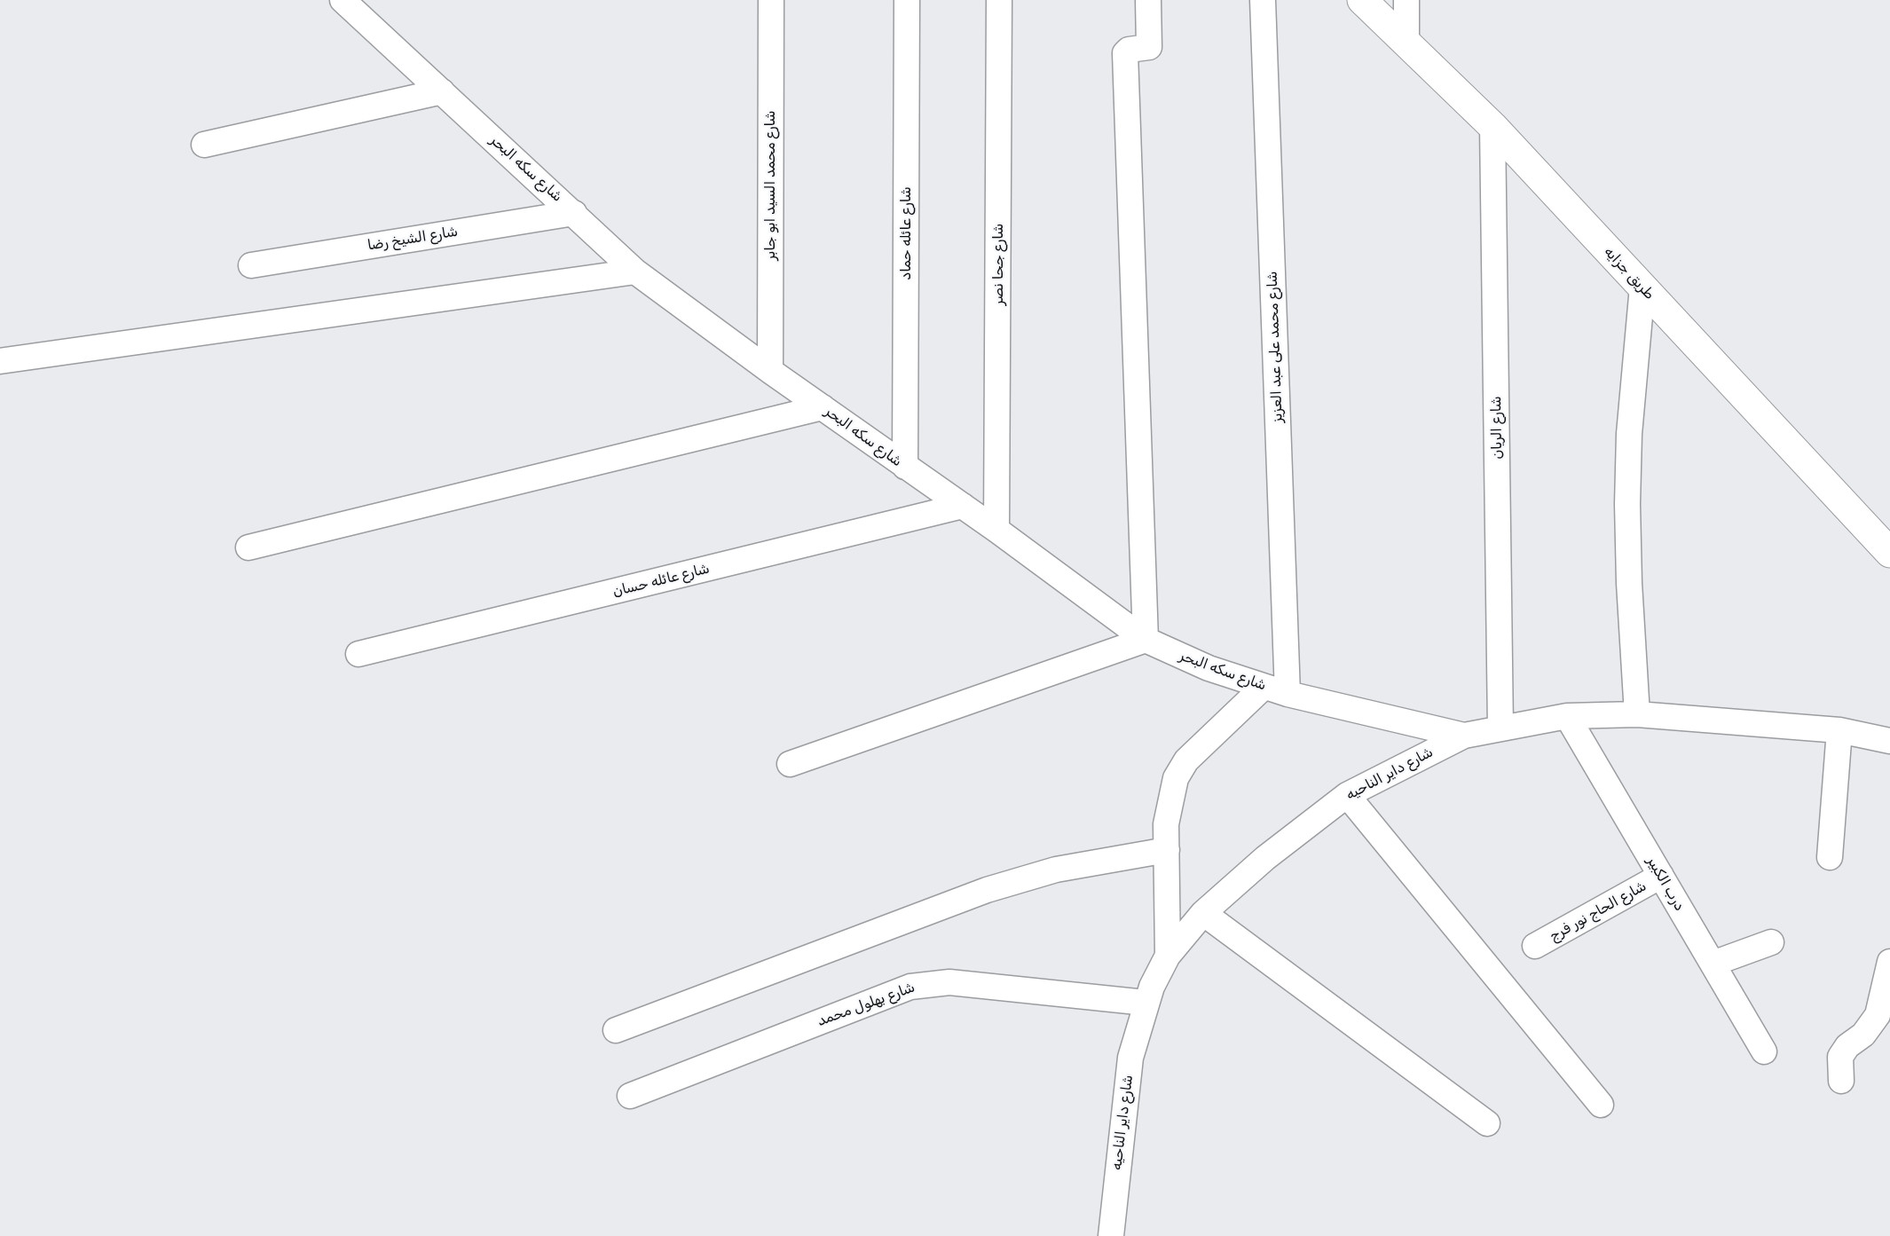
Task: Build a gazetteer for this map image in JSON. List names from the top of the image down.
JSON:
{
  "streets": {
    "street": [
      "شارع سكه البحر",
      "شارع محمد السيد ابو جابر",
      "شارع عائله حماد",
      "شارع الشيخ رضا",
      "شارع جحا نصر",
      "طريق جزايه",
      "شارع محمد على عبد العزيز",
      "شارع الريان",
      "شارع عائله حسان",
      "شارع داير الناحيه",
      "درب الكبير",
      "شارع الحاج نور فرج",
      "شارع بهلول محمد"
    ]
  },
  "crossings": [
    ["شارع سكه البحر", "شارع محمد السيد ابو جابر"],
    ["شارع سكه البحر", "شارع عائله حماد"],
    ["شارع سكه البحر", "شارع الشيخ رضا"],
    ["شارع سكه البحر", "شارع جحا نصر"],
    ["شارع سكه البحر", "شارع محمد على عبد العزيز"],
    ["شارع سكه البحر", "شارع عائله حسان"],
    ["شارع سكه البحر", "شارع داير الناحيه"],
    ["طريق جزايه", "شارع الريان"],
    ["شارع الريان", "شارع داير الناحيه"],
    ["شارع داير الناحيه", "درب الكبير"],
    ["شارع داير الناحيه", "شارع بهلول محمد"],
    ["درب الكبير", "شارع الحاج نور فرج"]
  ]
}
